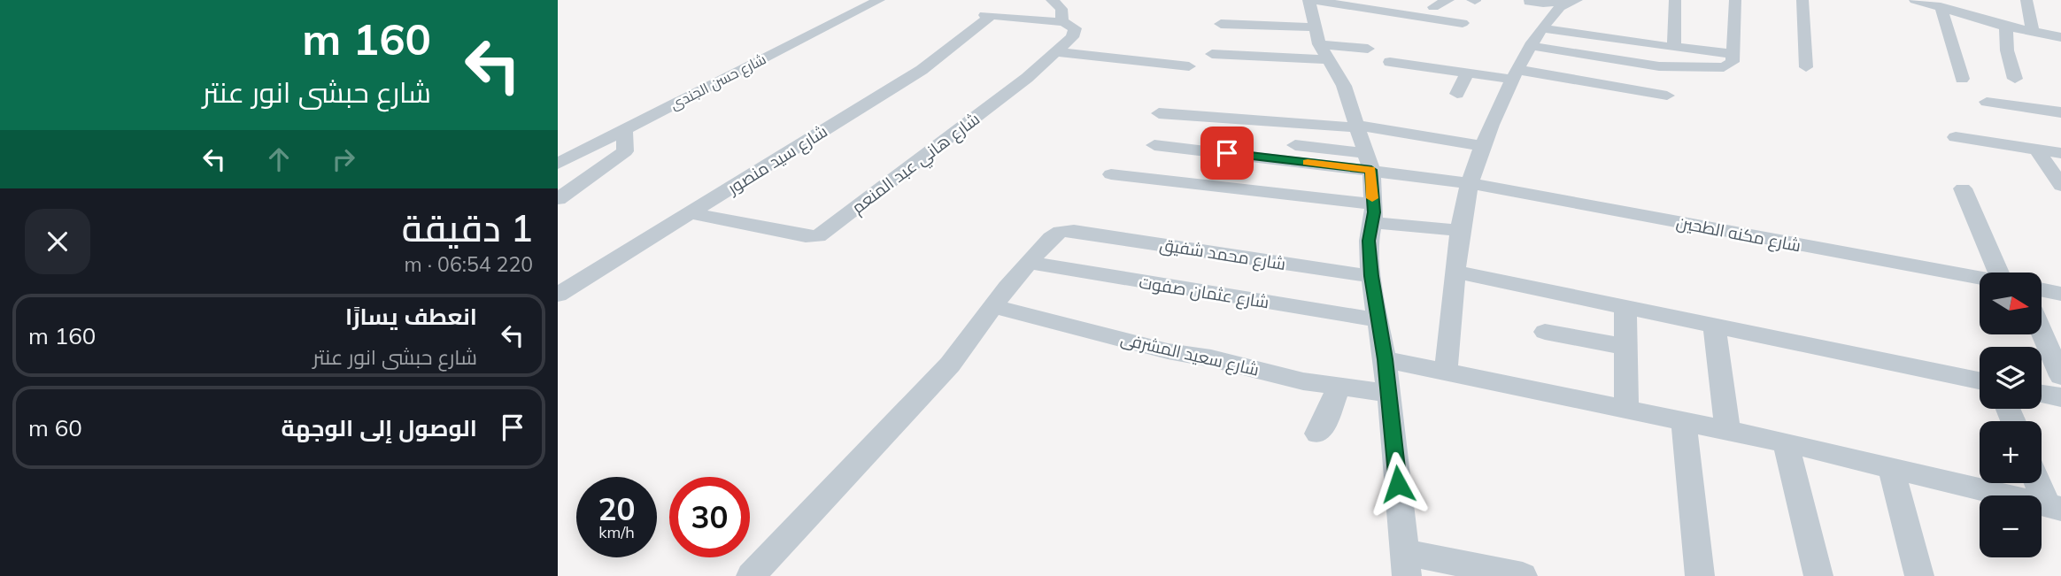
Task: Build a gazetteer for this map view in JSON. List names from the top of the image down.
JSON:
{
  "streets": {
    "street": [
      "شارع حسن الجندى",
      "شارع سيد منصور",
      "شارع هاني عبد المنعم",
      "شارع مكنه الطحين",
      "شارع محمد شفيق",
      "شارع عثمان صفوت",
      "شارع سعيد المشرفى"
    ]
  },
  "crossings": [
    ["شارع سيد منصور", "شارع هاني عبد المنعم"],
    ["شارع محمد شفيق", "شارع عثمان صفوت"]
  ],
  "north": "right",
  "page": {
    "turn": ["160 m", "شارع حبشى انور عنتر"],
    "heading": ["1 دقيقة", "220 m · 06:54"],
    "map_buttons": ["+", "−"],
    "list": [
      {
        "name": "انعطف يسارًا",
        "note": "شارع حبشى انور عنتر",
        "value": "160 m"
      },
      {
        "name": "الوصول إلى الوجهة",
        "value": "60 m"
      }
    ],
    "speed": "20 km/h",
    "limit": "30"
  }
}
